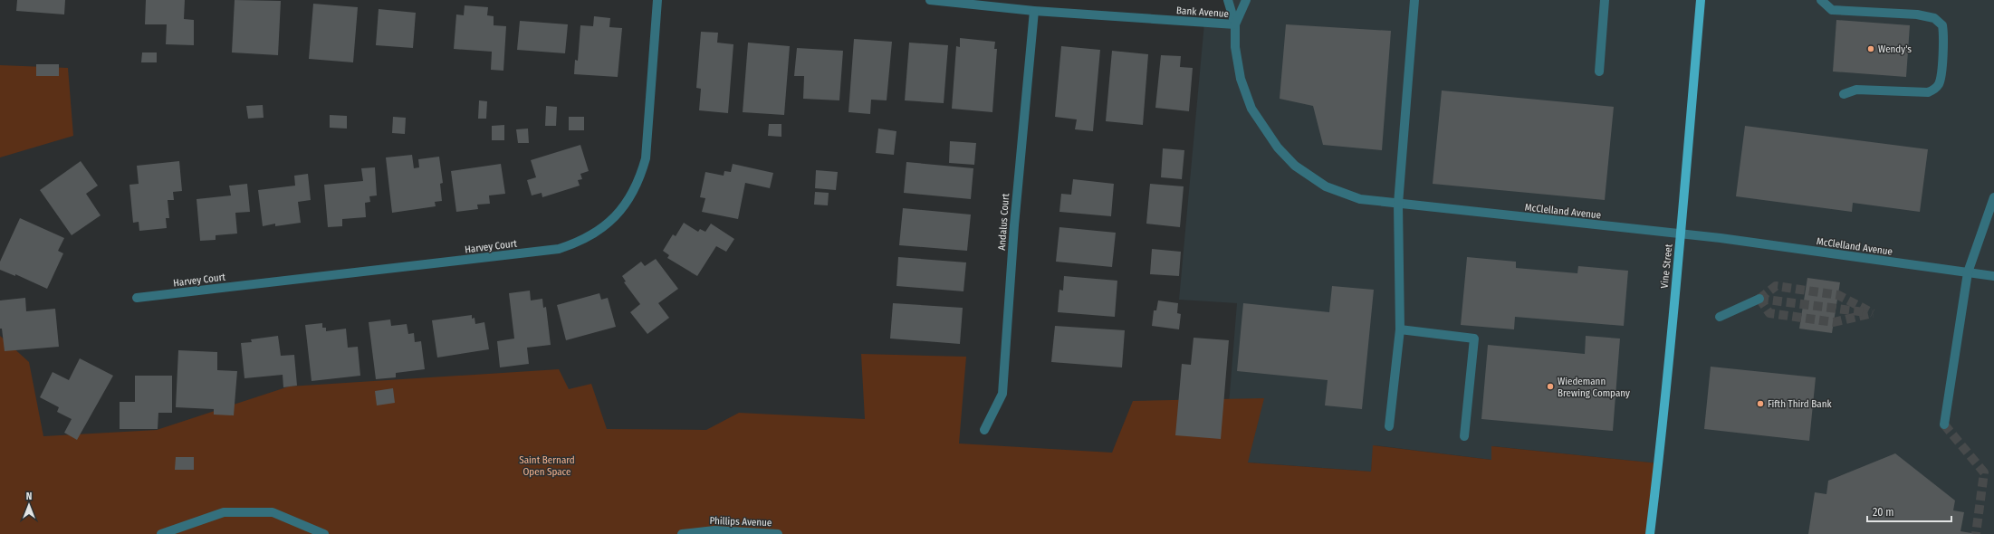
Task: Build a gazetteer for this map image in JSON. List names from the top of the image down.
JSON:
{
  "streets": {
    "main road": ["Vine Street"],
    "street": [
      "Bank Avenue",
      "McClelland Avenue",
      "Andalus Court",
      "Harvey Court",
      "Phillips Avenue"
    ]
  },
  "crossings": [
    ["Bank Avenue", "McClelland Avenue"],
    ["Bank Avenue", "Andalus Court"],
    ["McClelland Avenue", "Vine Street"]
  ],
  "parks": ["Saint Bernard Open Space"],
  "places": ["Wendy's", "Wiedemann Brewing Company", "Fifth Third Bank"],
  "scale_bar": "20 m",
  "north": "top"
}
